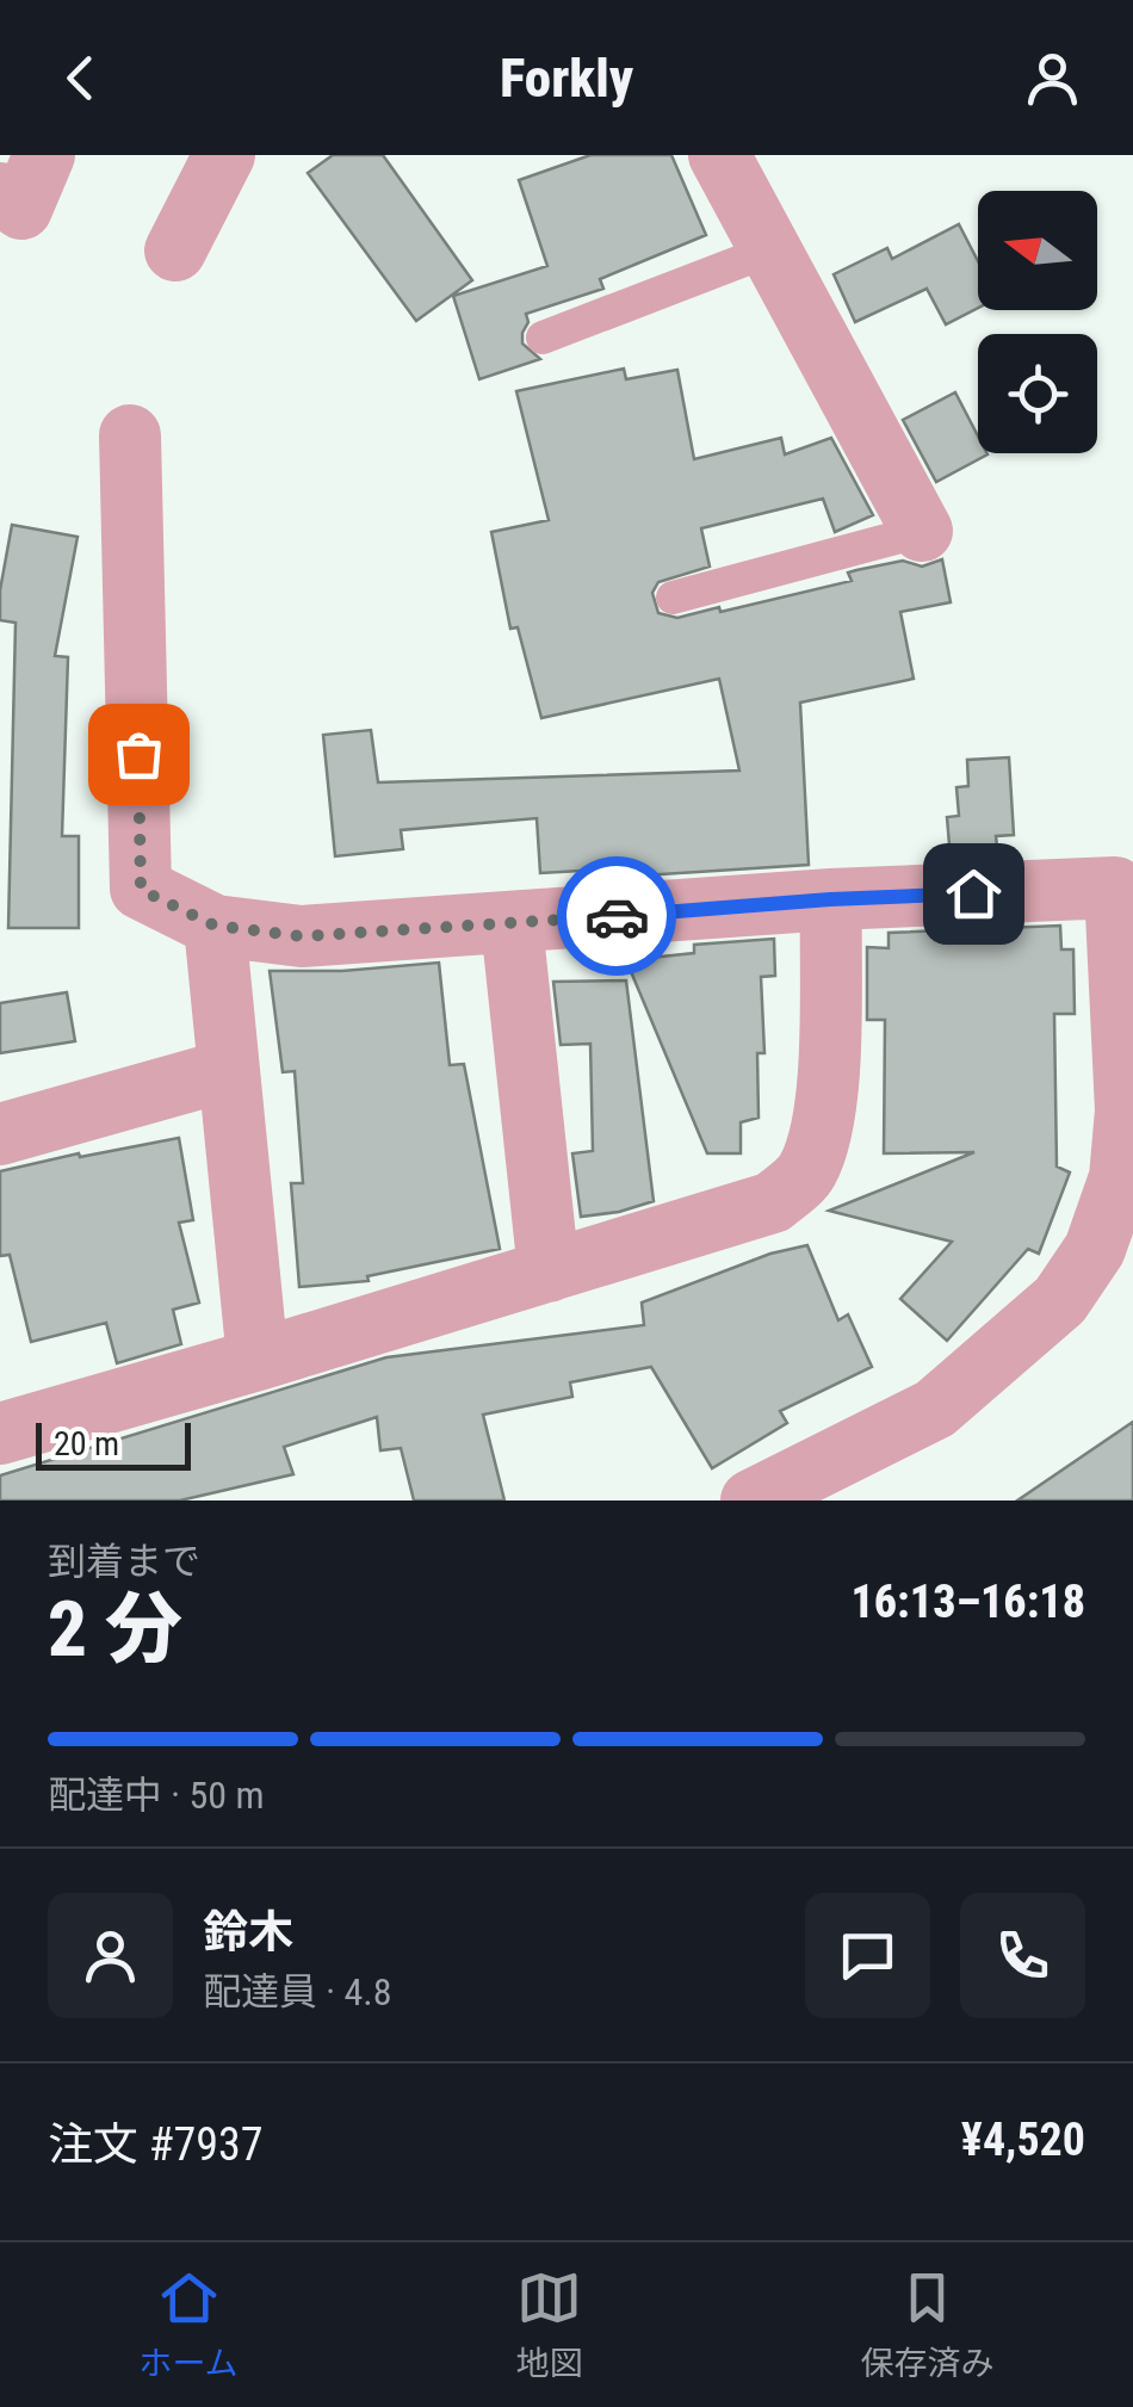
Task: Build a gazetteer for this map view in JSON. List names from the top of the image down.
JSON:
{
  "scale_bar": "20 m",
  "north": "left",
  "page": {
    "header": "Forkly",
    "scale": "20 m",
    "heading": ["2 分", "到着まで", "16:13–16:18"],
    "panel": [
      "鈴木",
      "配達員 · 4.8",
      "注文 #7937",
      "¥4,520"
    ],
    "bar": "配達中 · 50 m",
    "tabs": ["ホーム", "地図", "保存済み"]
  }
}
